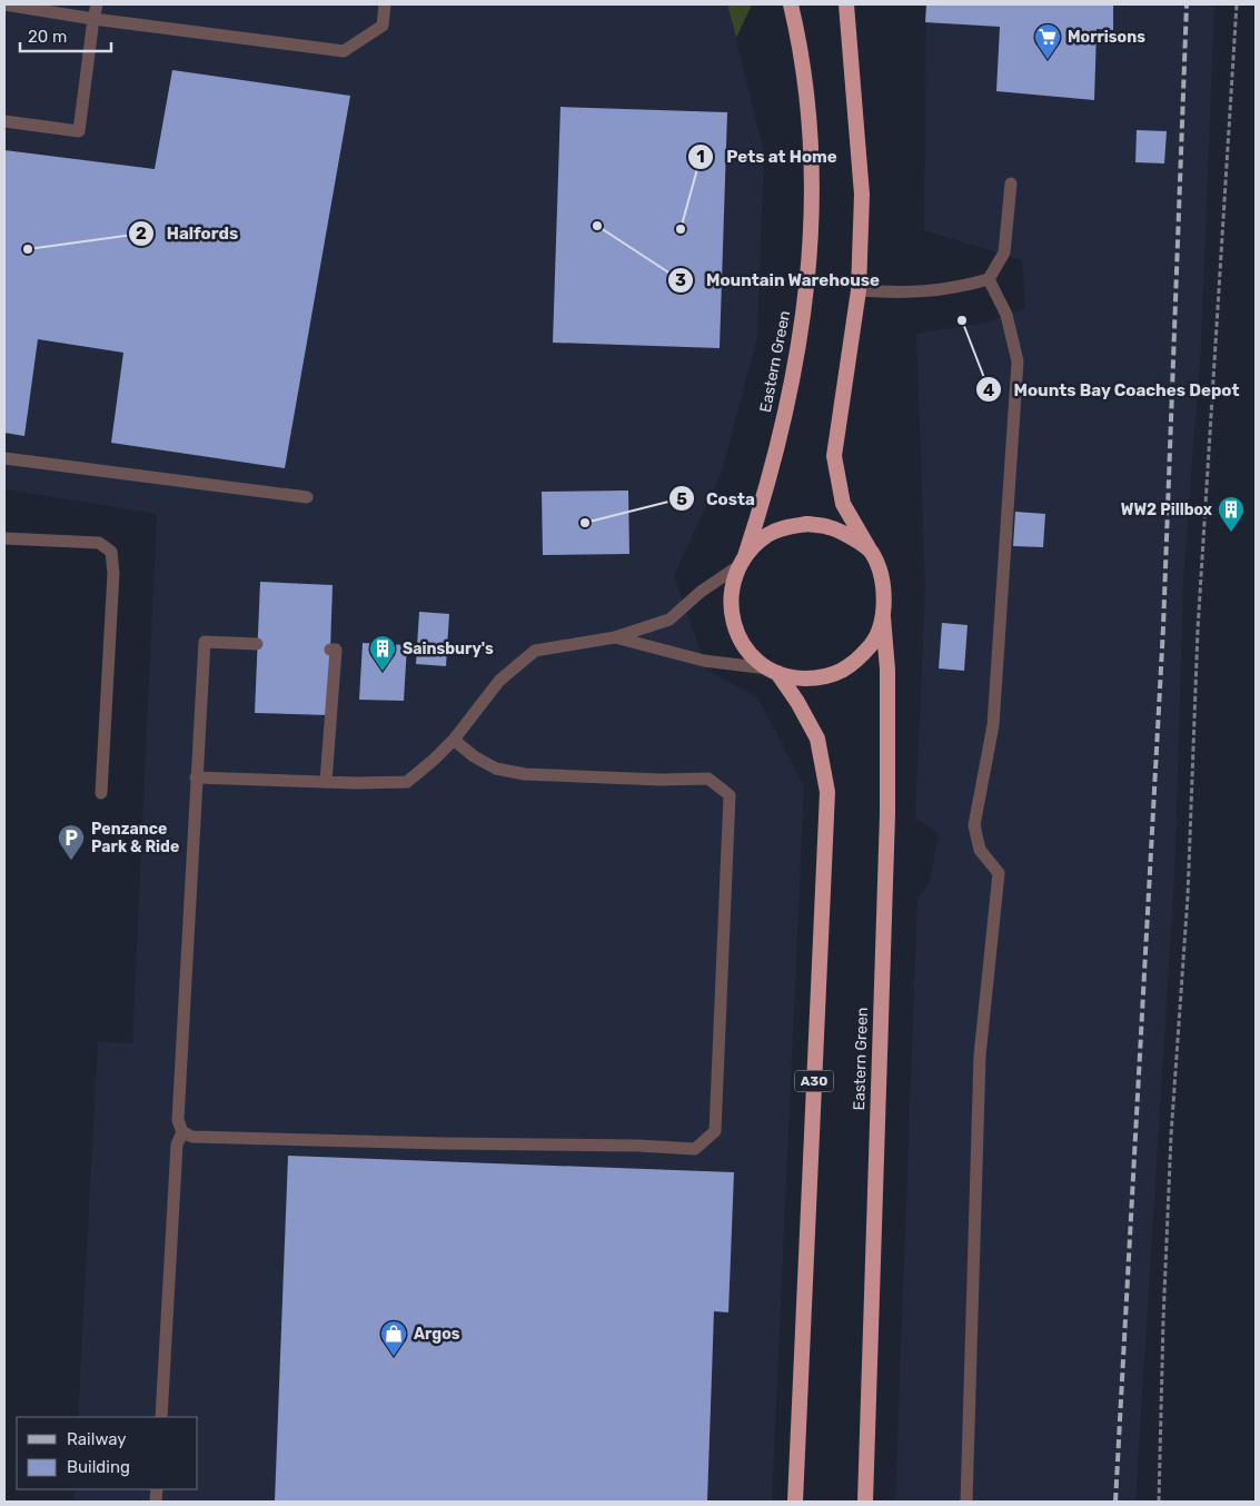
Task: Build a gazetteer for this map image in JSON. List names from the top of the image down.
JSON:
{
  "streets": {
    "highway": ["Eastern Green", "A30"]
  },
  "crossings": [
    ["Eastern Green", "A30"]
  ],
  "places": {
    "supermarket": ["Morrisons"],
    "other": [
      "Mountain Warehouse",
      "Pets at Home",
      "Halfords",
      "Mounts Bay Coaches Depot",
      "Costa"
    ],
    "building": ["WW2 Pillbox", "Sainsbury's"],
    "parking": ["Penzance Park & Ride"],
    "shop": ["Argos"]
  },
  "legend": ["Railway", "Building"],
  "scale_bar": "20 m"
}
